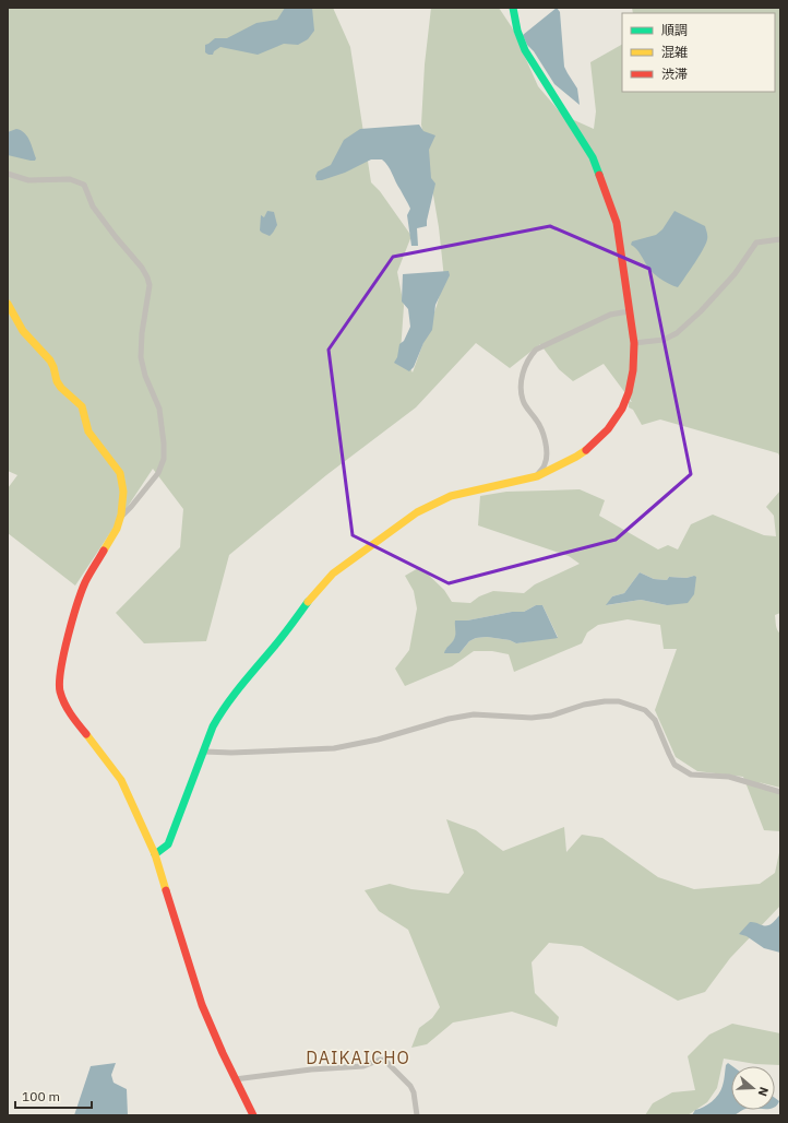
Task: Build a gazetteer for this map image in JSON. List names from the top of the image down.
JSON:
{
  "districts": ["DAIKAICHO"],
  "legend": ["順調", "混雑", "渋滞"],
  "scale_bar": "100 m",
  "north": "right"
}
